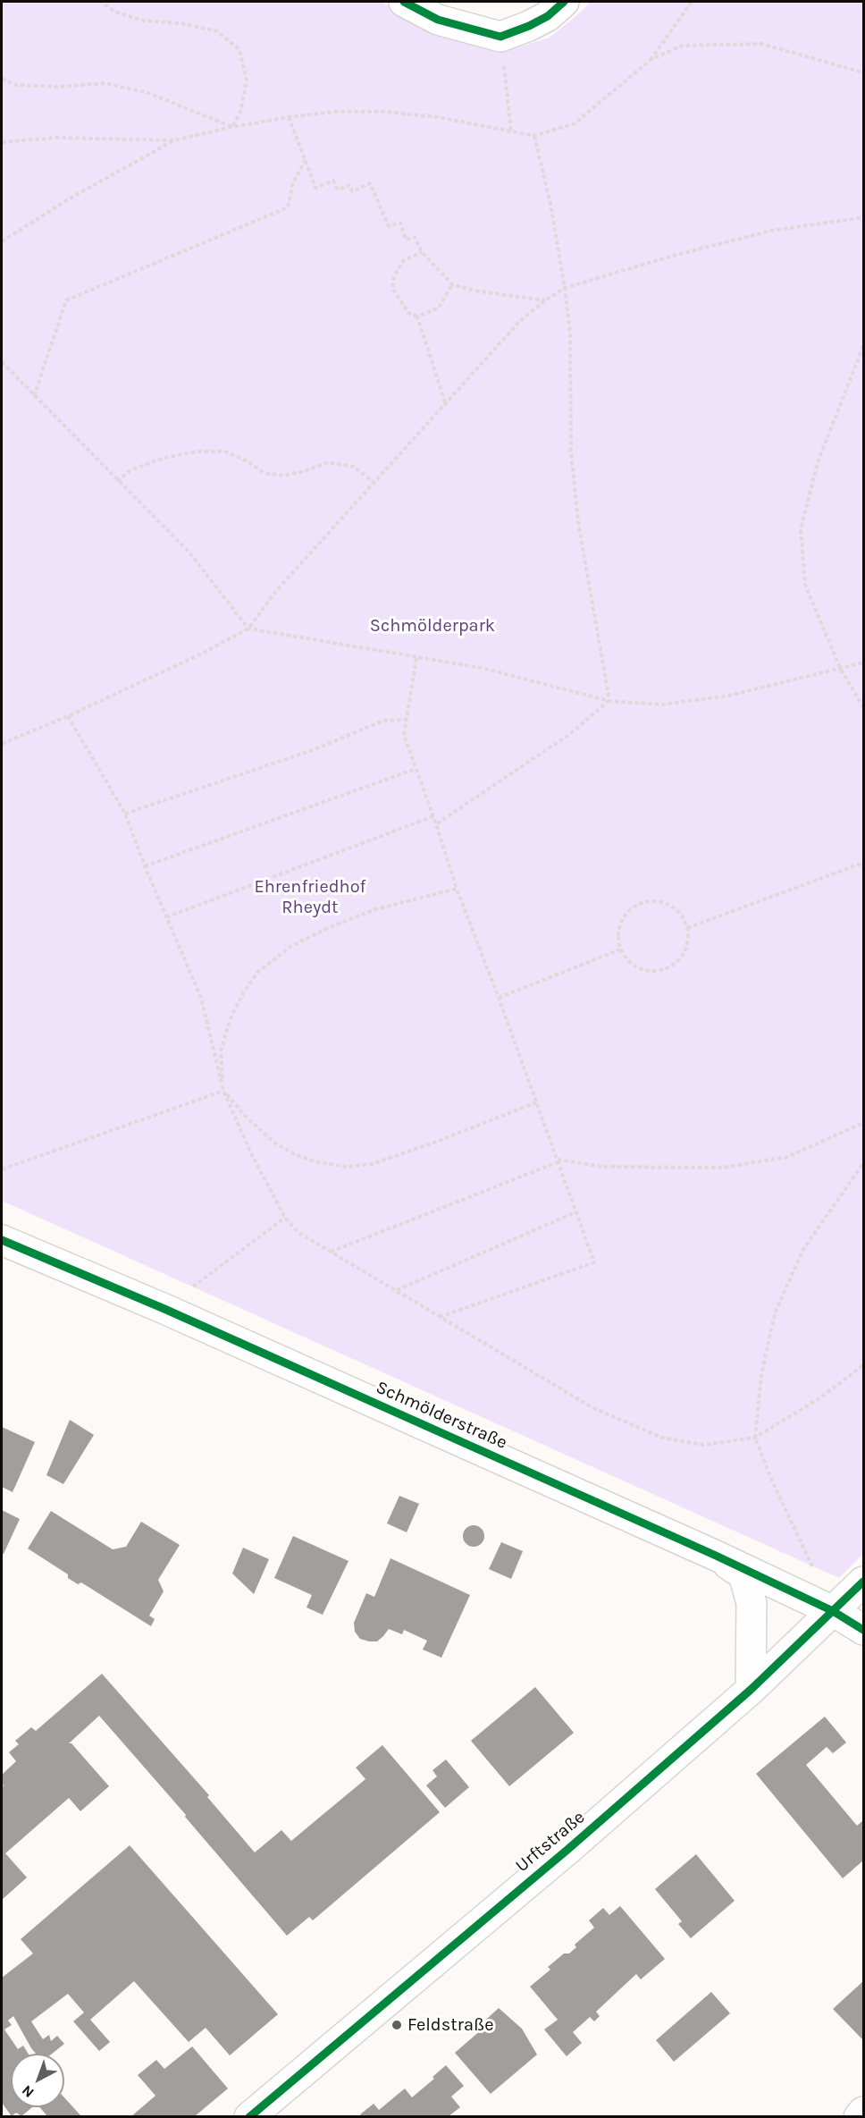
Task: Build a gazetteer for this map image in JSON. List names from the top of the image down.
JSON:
{
  "streets": {
    "street": ["Schmölderstraße", "Urftstraße"]
  },
  "crossings": [
    ["Schmölderstraße", "Urftstraße"]
  ],
  "parks": ["Schmölderpark", "Ehrenfriedhof Rheydt"],
  "places": ["Feldstraße"],
  "north": "bottom left"
}
